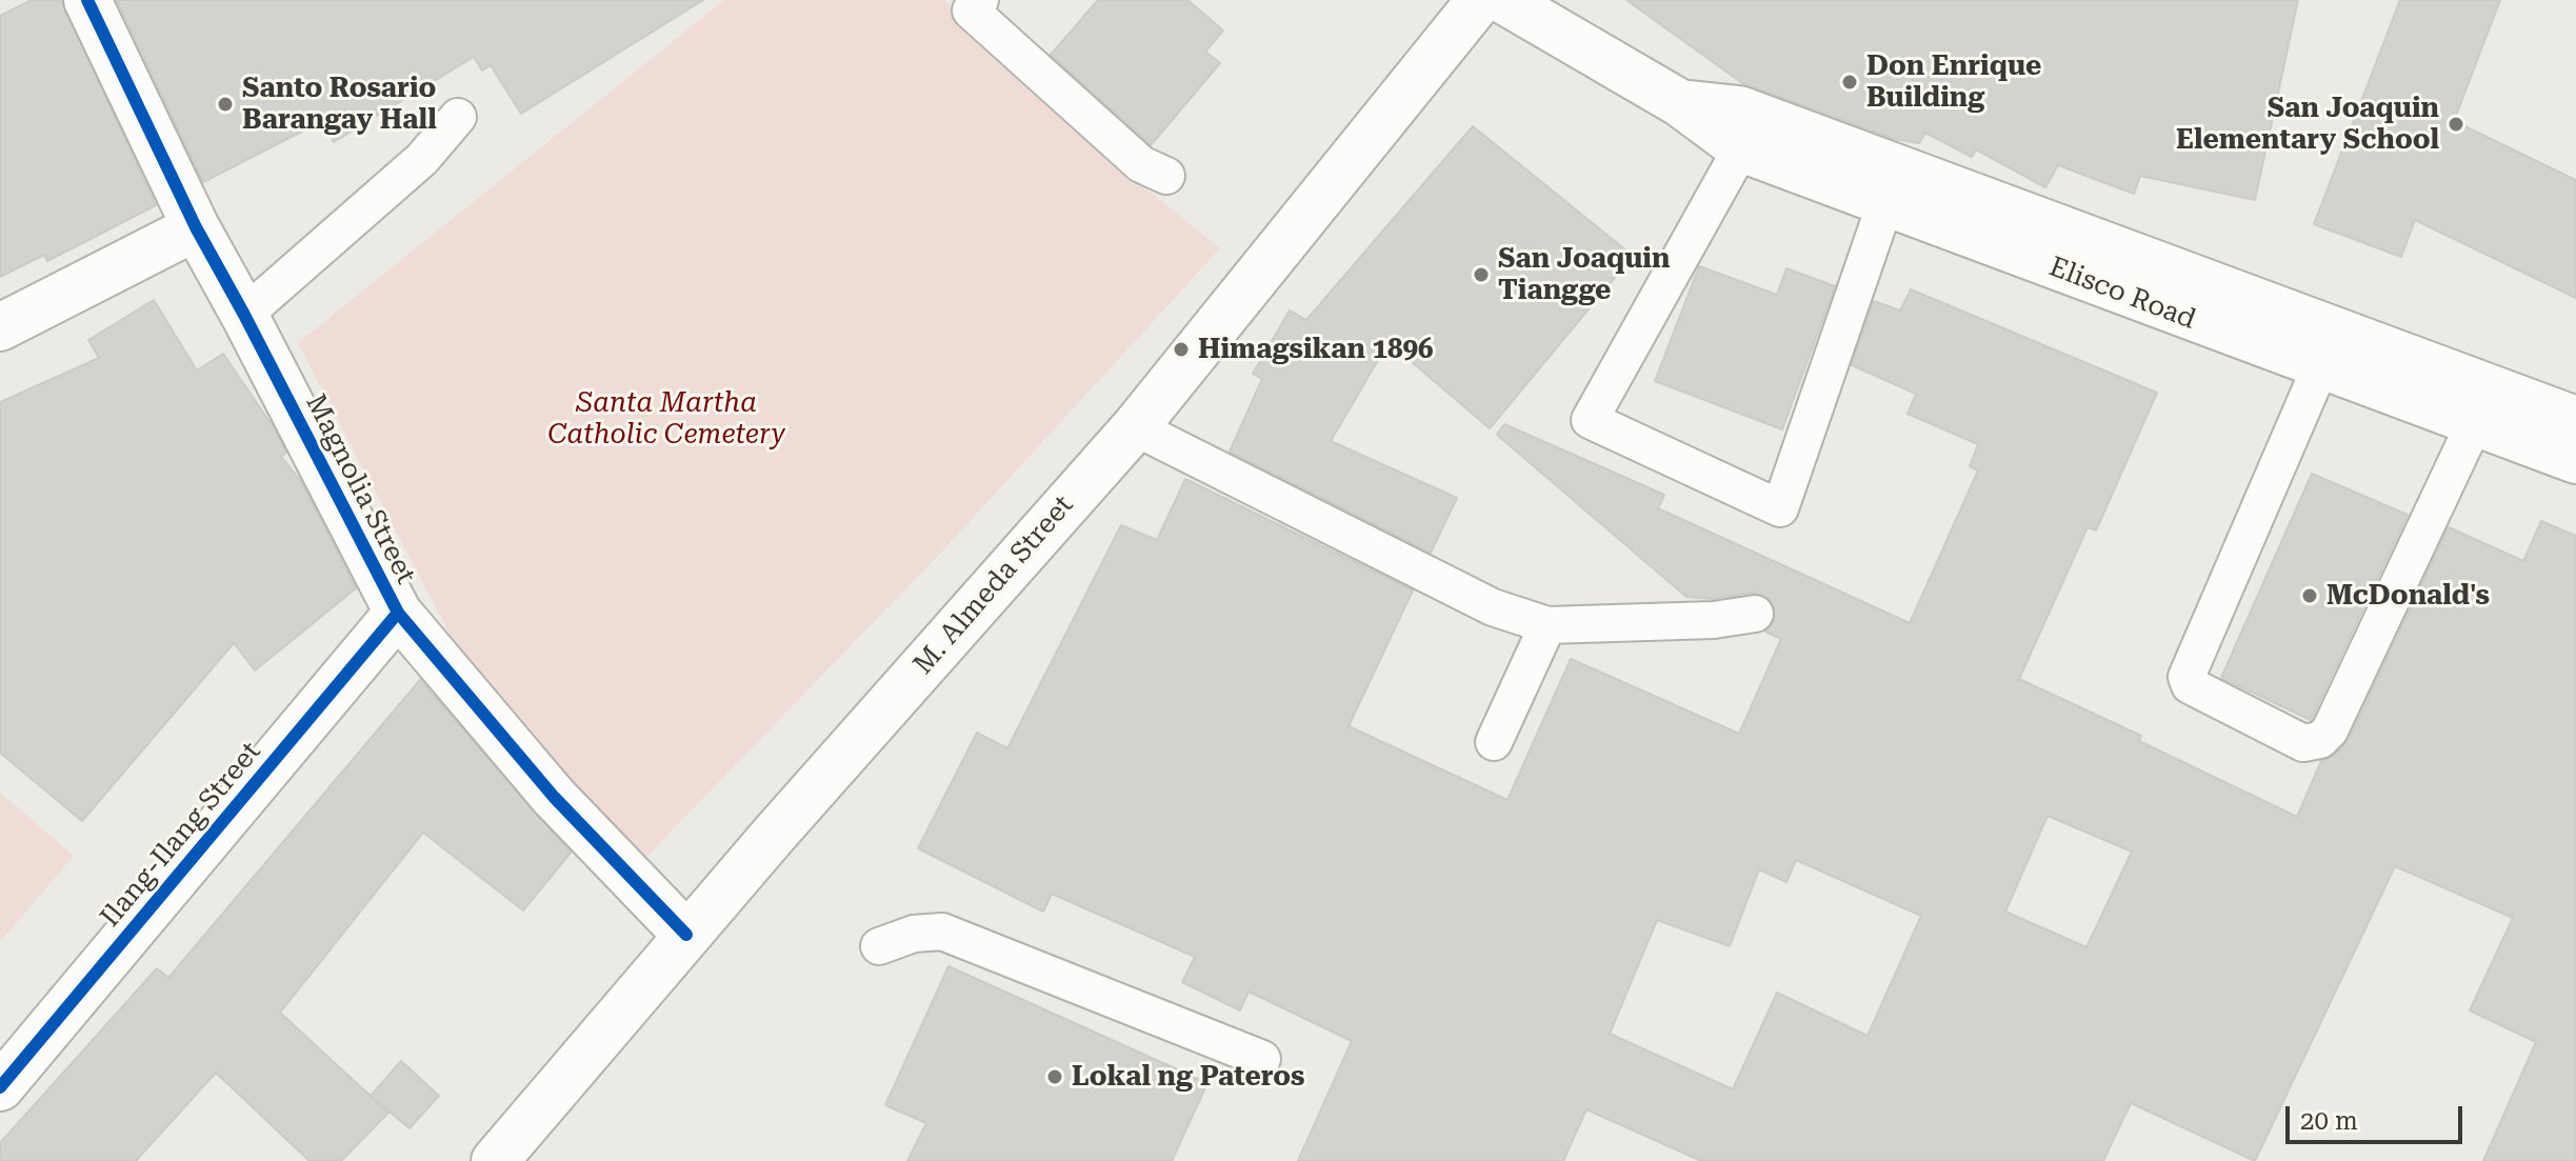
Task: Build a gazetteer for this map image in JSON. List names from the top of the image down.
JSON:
{
  "streets": {
    "main road": [
      "Elisco Road",
      "Magnolia Street",
      "M. Almeda Street",
      "Ilang-Ilang Street"
    ]
  },
  "crossings": [
    ["Magnolia Street", "M. Almeda Street"],
    ["Magnolia Street", "Ilang-Ilang Street"]
  ],
  "parks": ["Santa Martha Catholic Cemetery"],
  "places": [
    "Don Enrique Building",
    "Santo Rosario Barangay Hall",
    "San Joaquin Elementary School",
    "San Joaquin Tiangge",
    "Himagsikan 1896",
    "McDonald's",
    "Lokal ng Pateros"
  ],
  "scale_bar": "20 m"
}
